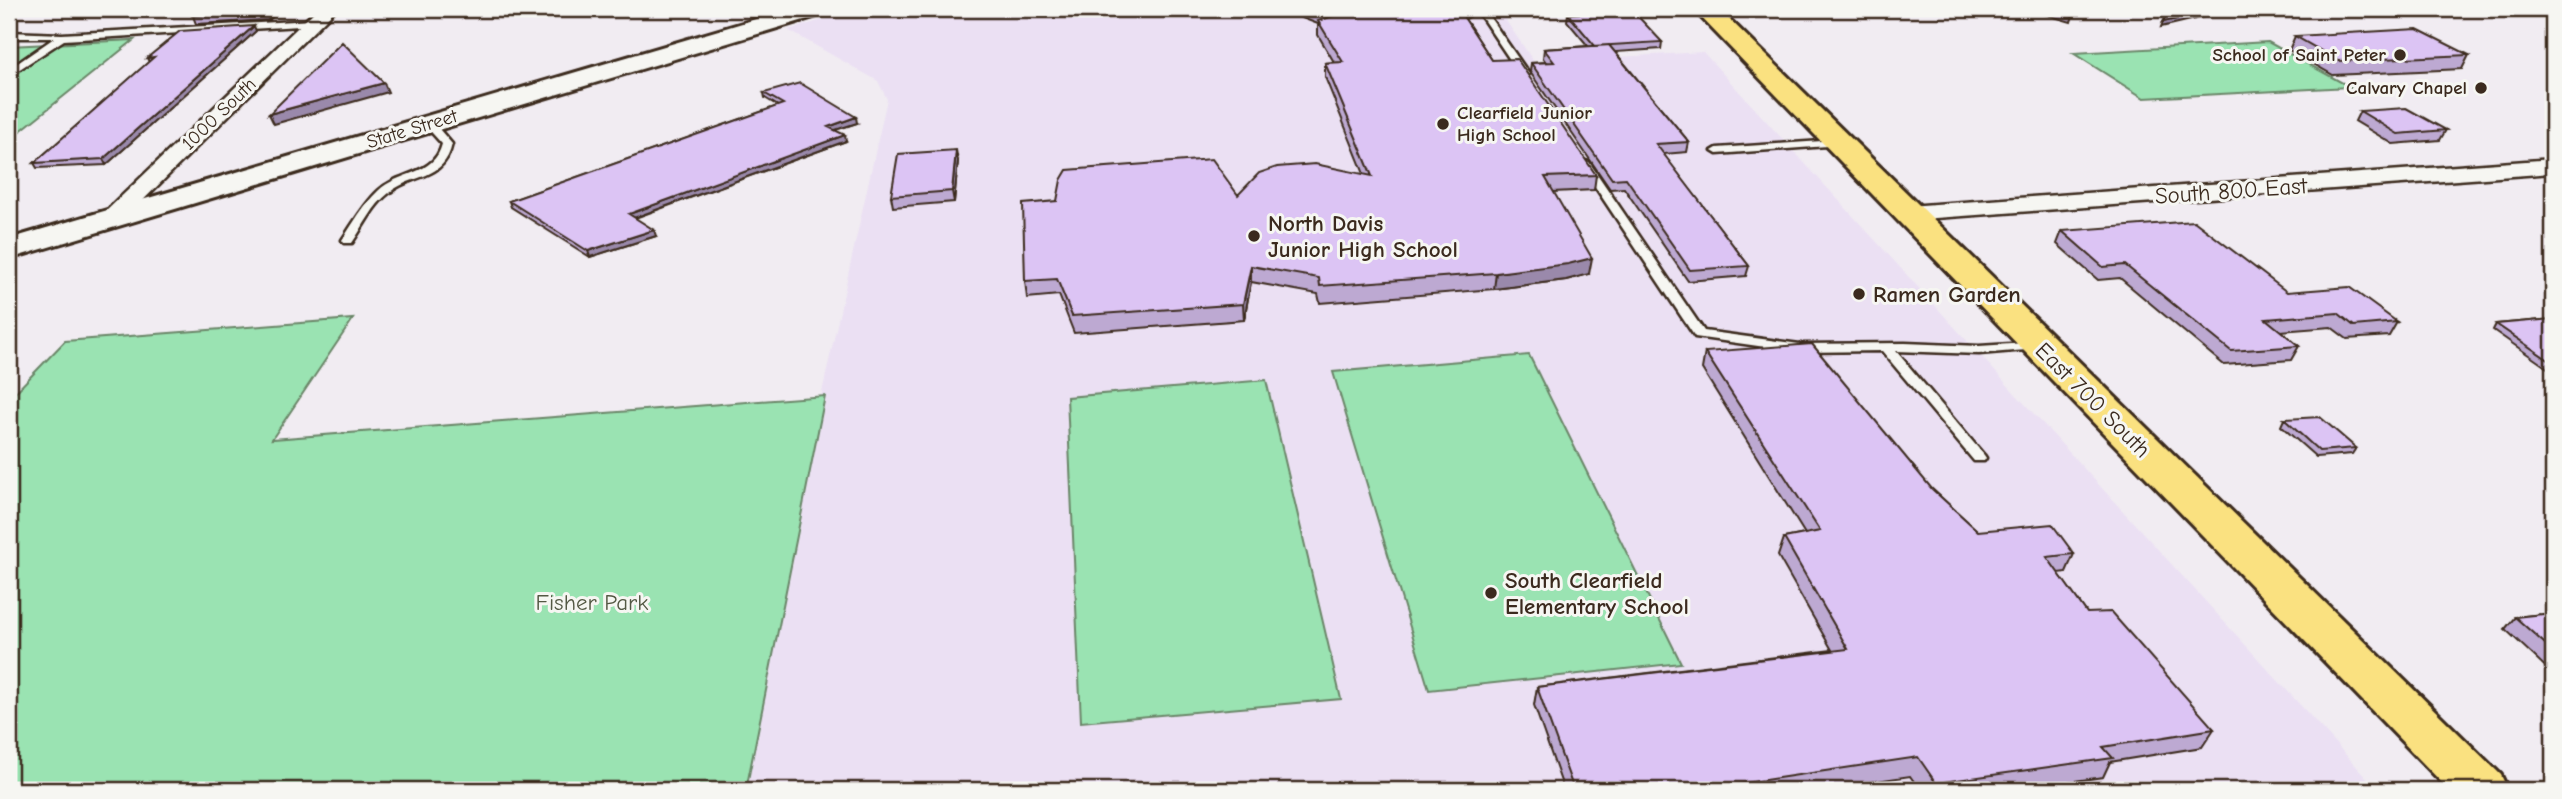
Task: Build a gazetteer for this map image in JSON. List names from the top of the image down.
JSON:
{
  "streets": {
    "main road": ["State Street", "East 700 South"],
    "street": ["1000 South", "South 800 East"]
  },
  "crossings": [
    ["1000 South", "State Street"],
    ["South 800 East", "East 700 South"]
  ],
  "parks": ["Fisher Park"],
  "places": [
    "School of Saint Peter",
    "Calvary Chapel",
    "Clearfield Junior High School",
    "North Davis Junior High School",
    "Ramen Garden",
    "South Clearfield Elementary School"
  ]
}
